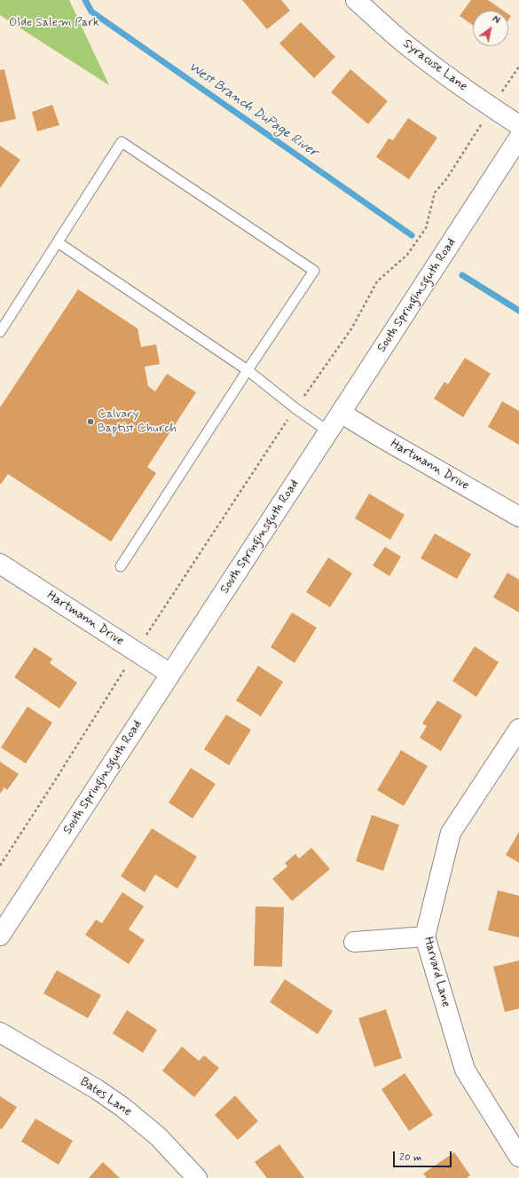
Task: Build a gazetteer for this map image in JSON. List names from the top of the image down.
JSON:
{
  "streets": {
    "street": [
      "Syracuse Lane",
      "South Springinsguth Road",
      "Hartmann Drive",
      "Harvard Lane",
      "Bates Lane"
    ]
  },
  "crossings": [
    ["South Springinsguth Road", "Hartmann Drive"]
  ],
  "water": ["West Branch DuPage River"],
  "parks": ["Olde Salem Park"],
  "places": ["Calvary Baptist Church"],
  "scale_bar": "20 m",
  "north": "top right"
}
